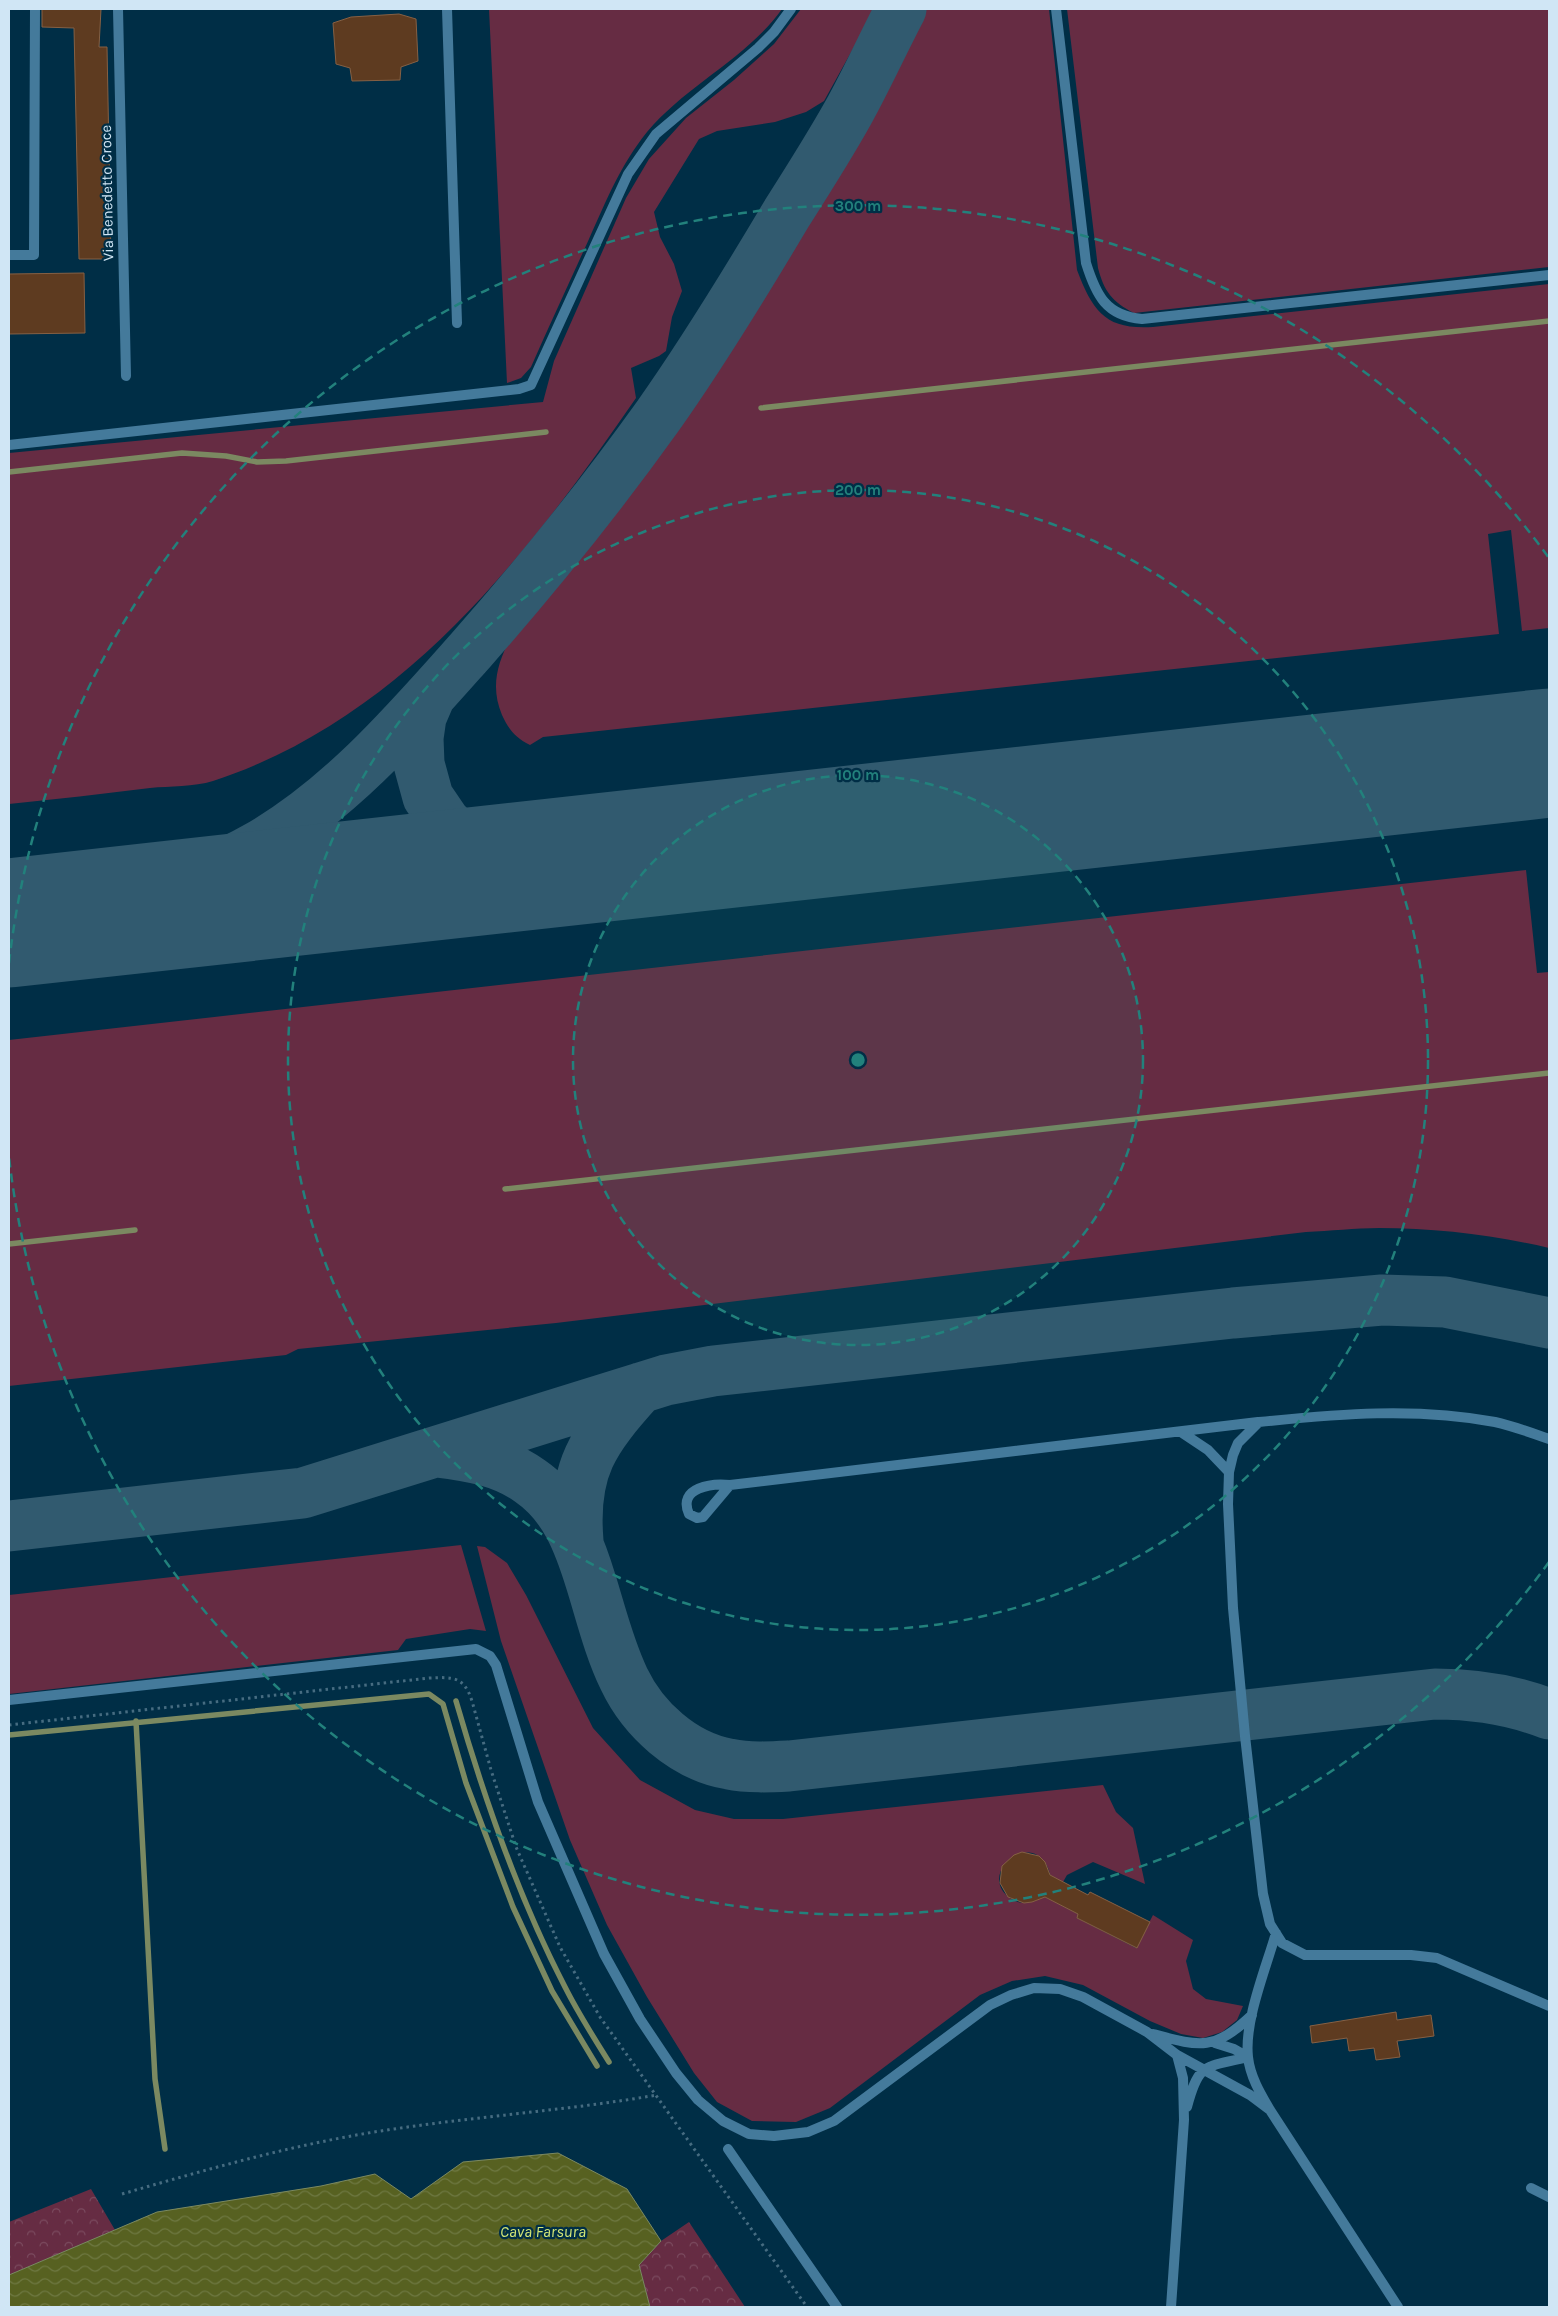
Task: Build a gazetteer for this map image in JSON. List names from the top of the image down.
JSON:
{
  "streets": {
    "street": ["Via Benedetto Croce"]
  },
  "water": ["Cava Farsura"],
  "rings": ["300 m", "200 m", "100 m"]
}
